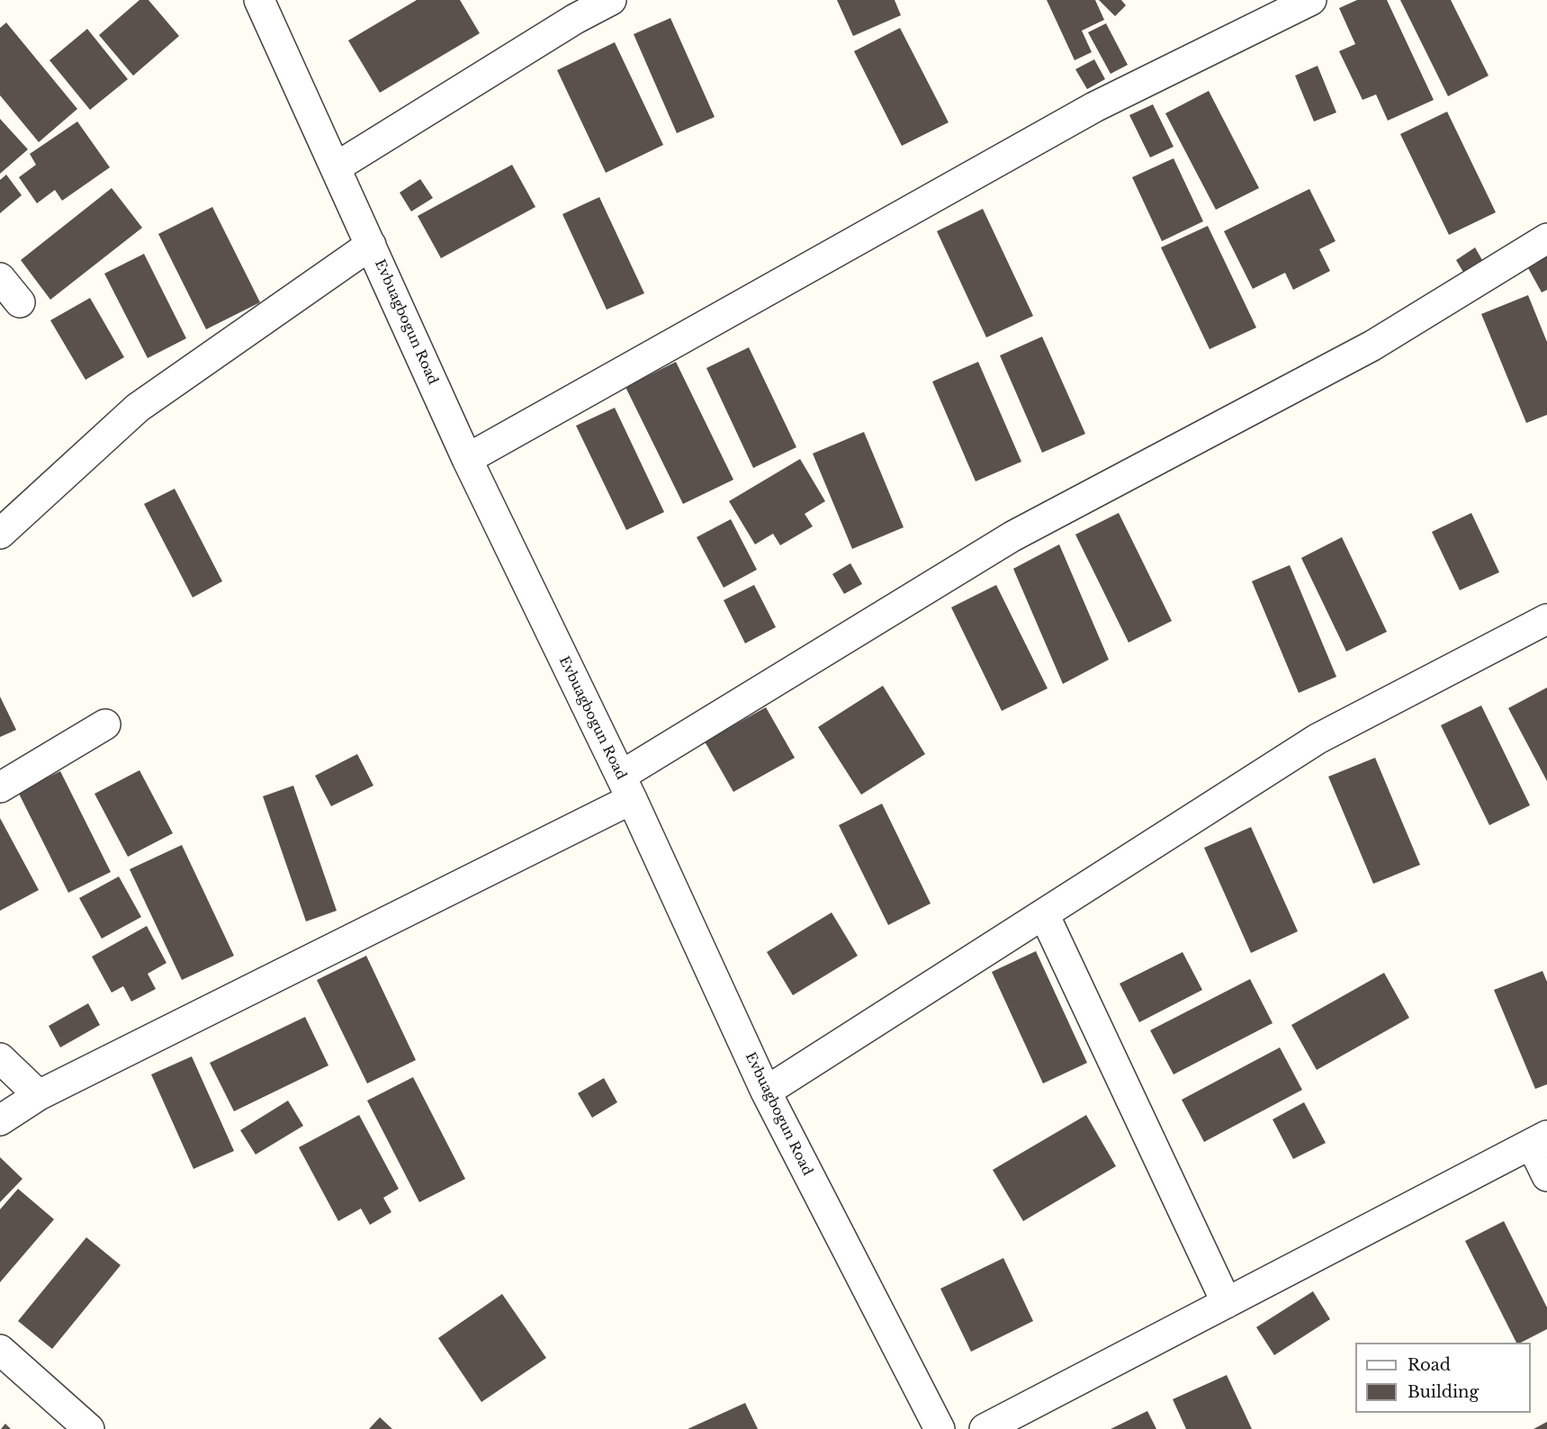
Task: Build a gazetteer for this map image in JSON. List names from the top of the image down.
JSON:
{
  "streets": {
    "street": ["Evbuagbogun Road"]
  },
  "legend": ["Road", "Building"]
}
